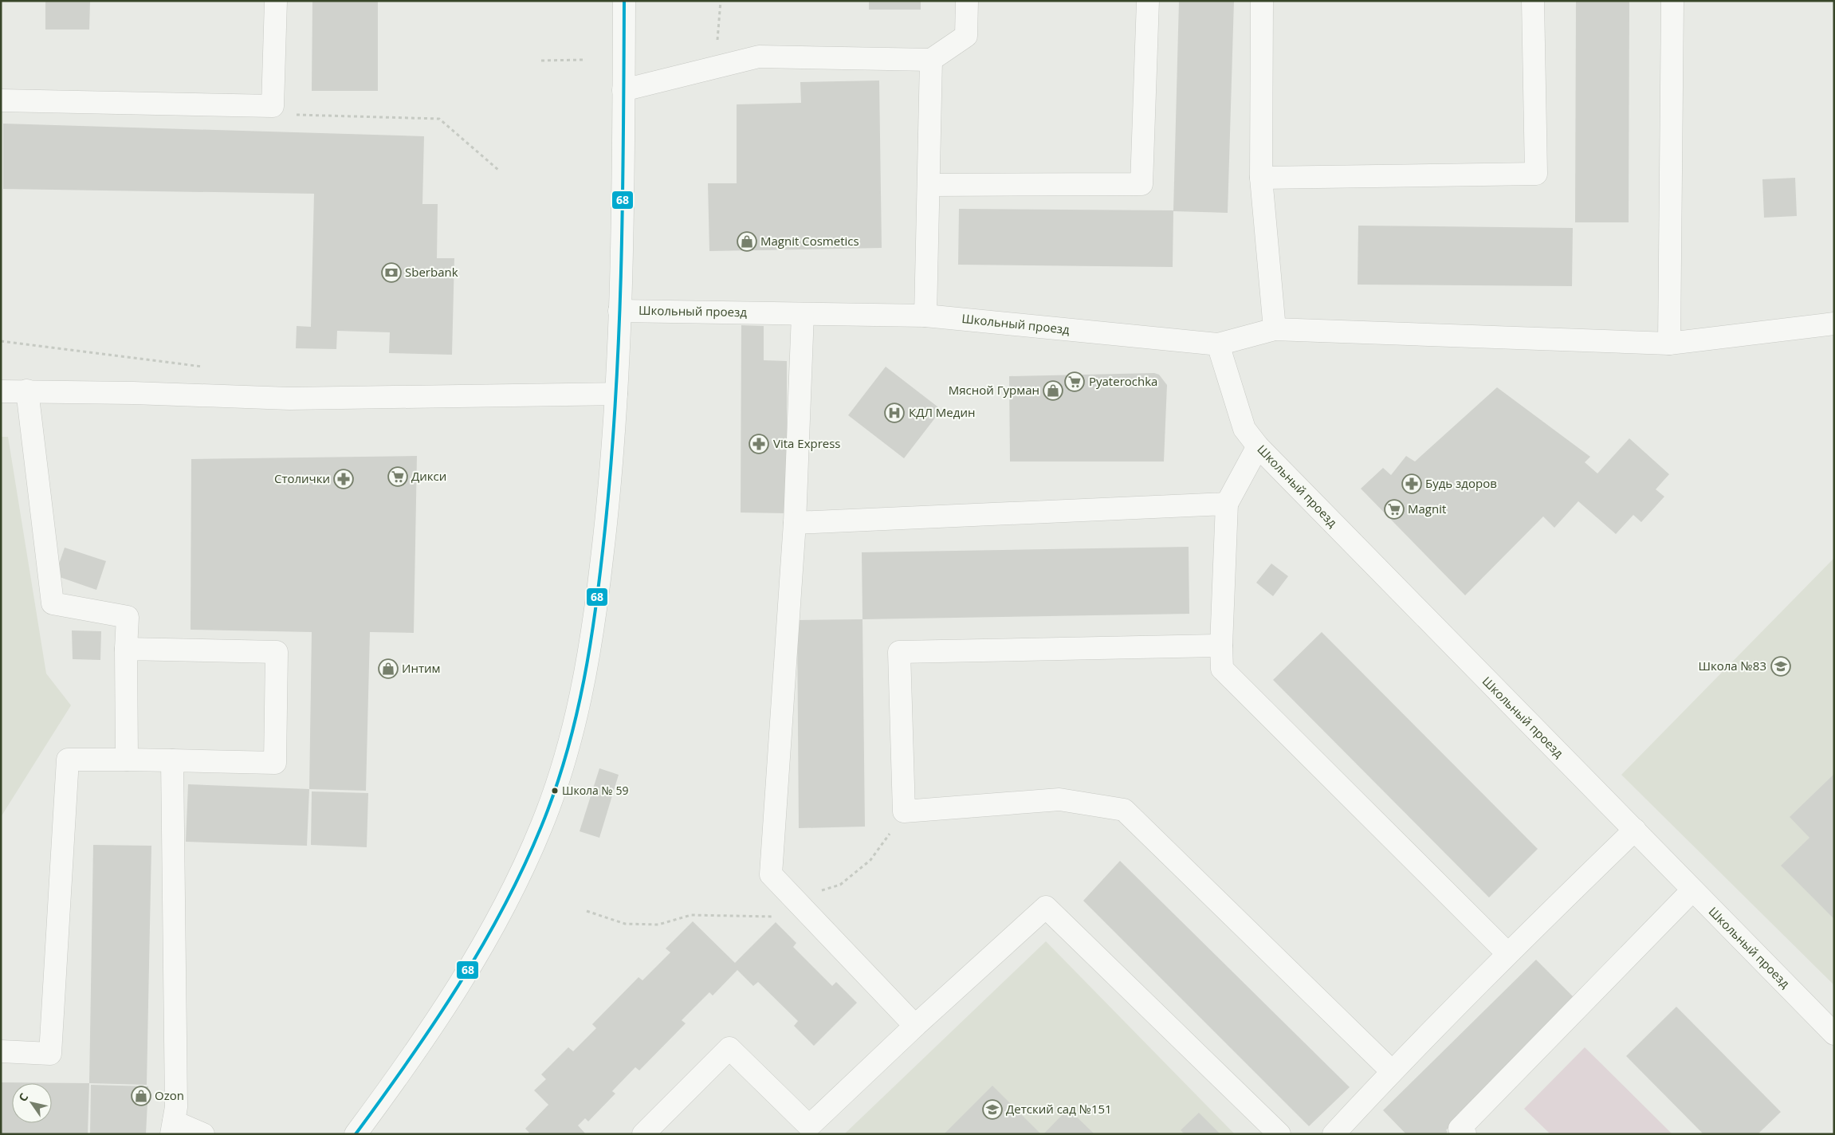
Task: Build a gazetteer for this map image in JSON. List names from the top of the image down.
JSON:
{
  "streets": {
    "street": ["Школьный проезд"]
  },
  "places": {
    "shop": [
      "Magnit Cosmetics",
      "Мясной Гурман",
      "Интим",
      "Ozon"
    ],
    "bank": ["Sberbank"],
    "supermarket": ["Pyaterochka", "Дикси", "Magnit"],
    "hospital": ["КДЛ Медин"],
    "pharmacy": ["Vita Express", "Столички", "Будь здоров"],
    "school or university": ["Школа №83", "Детский сад №151"],
    "other": ["Школа № 59"]
  },
  "lines": ["transit line 68"],
  "north": "top left"
}
